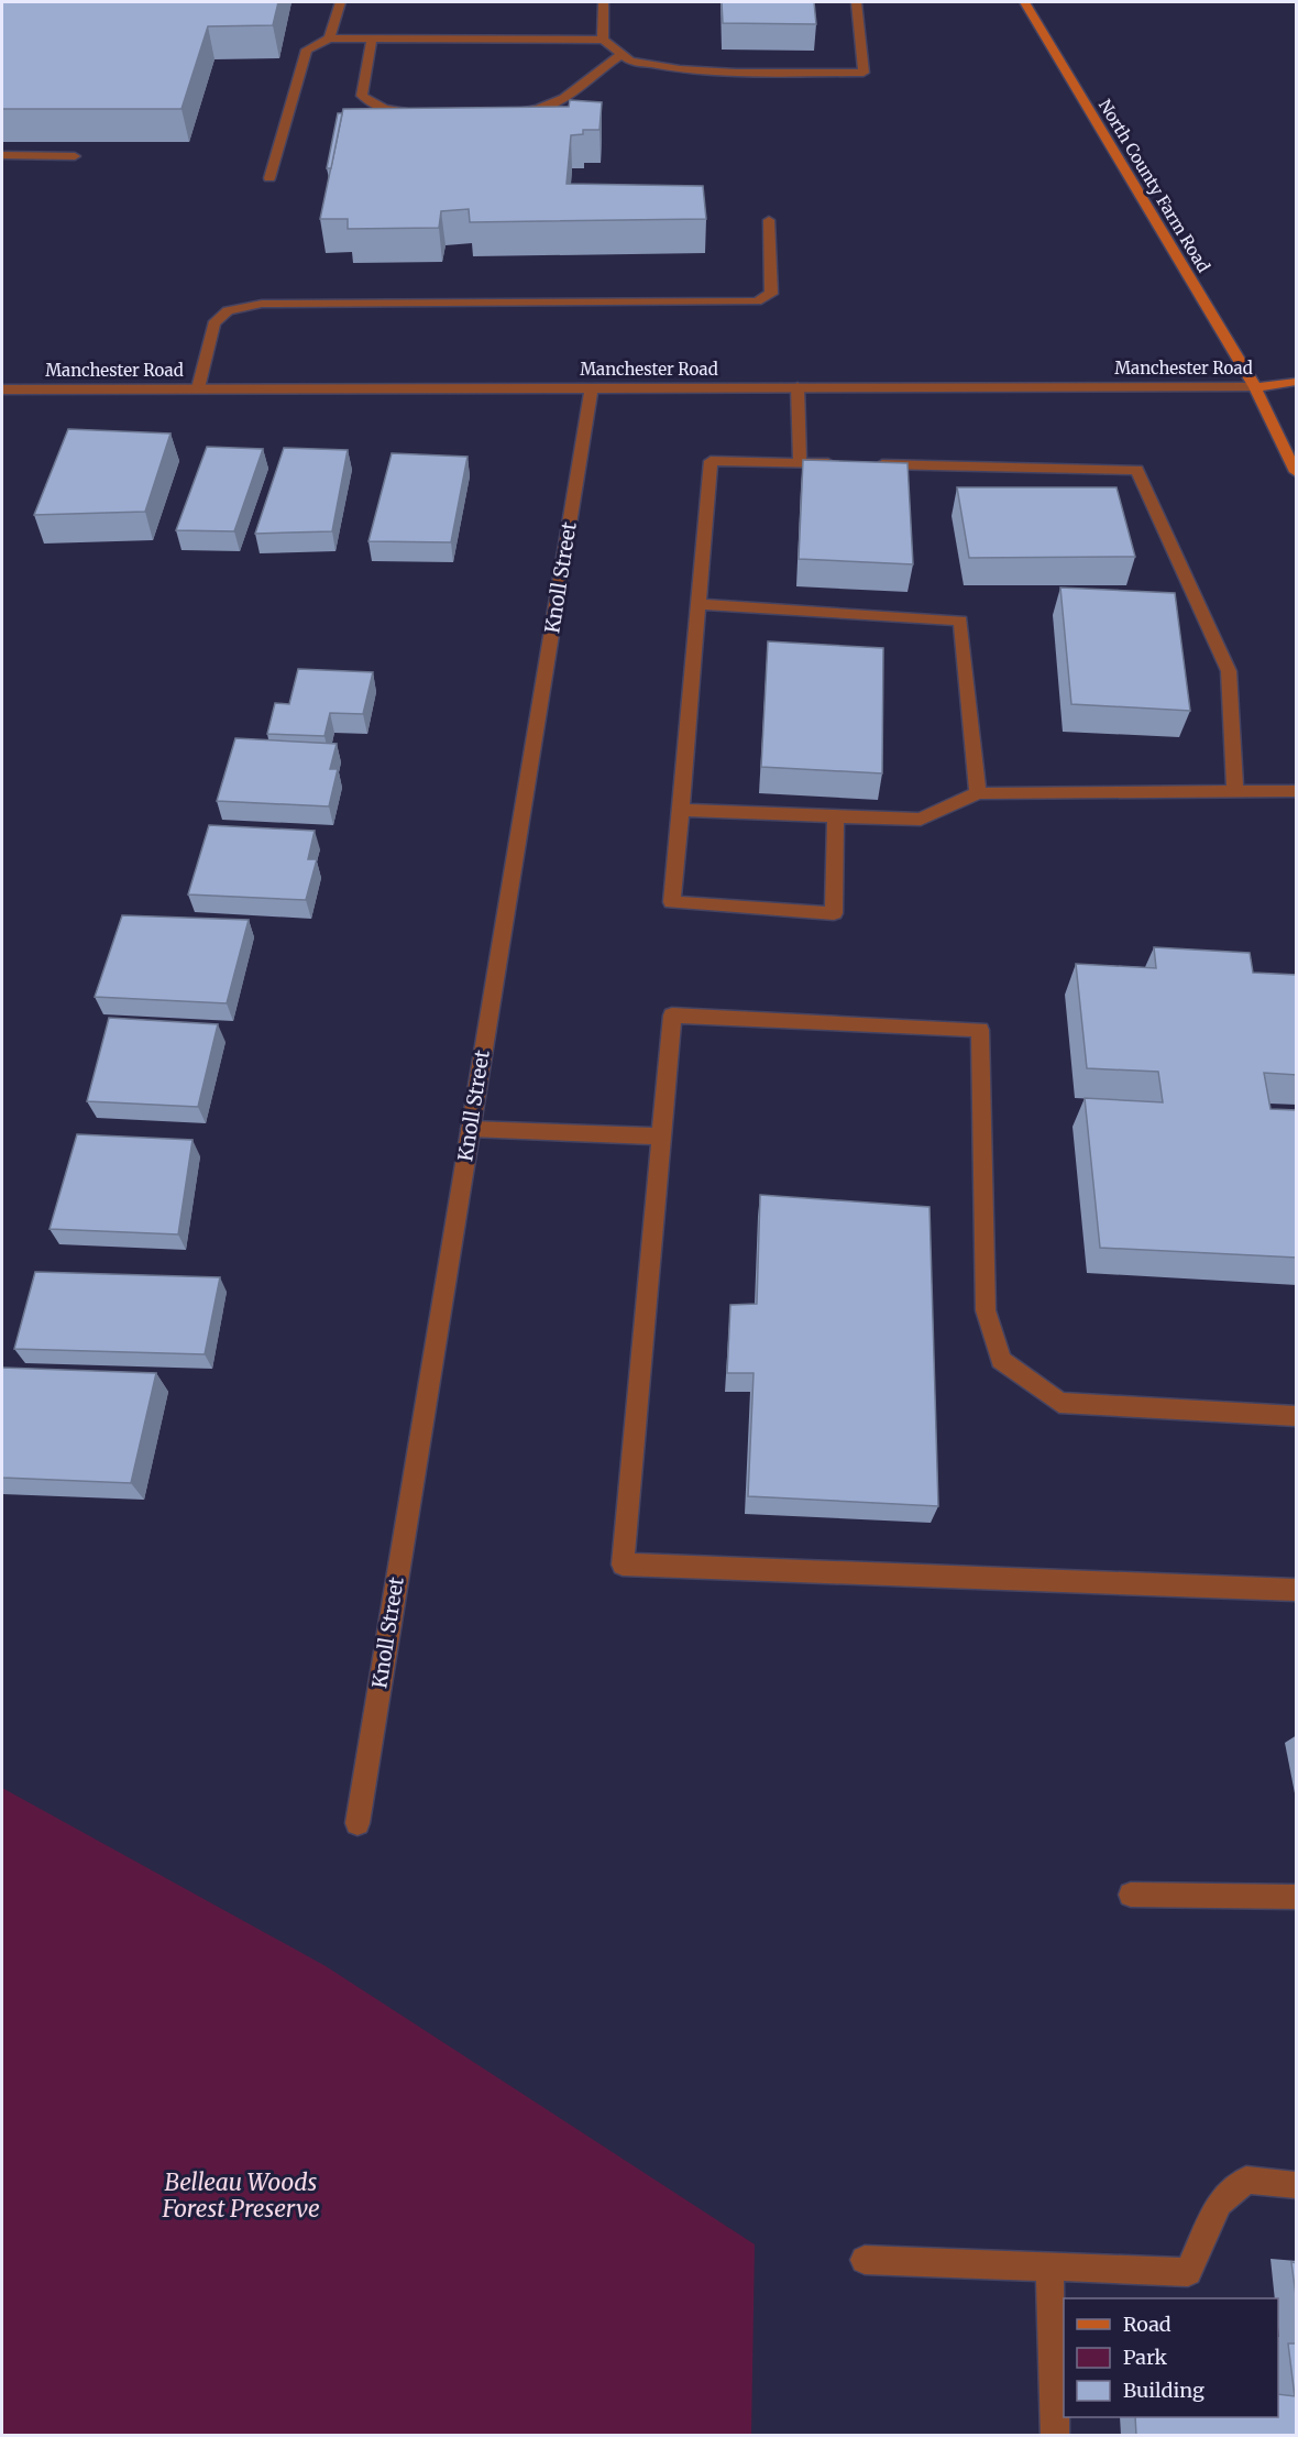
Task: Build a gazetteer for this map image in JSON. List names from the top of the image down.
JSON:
{
  "streets": {
    "main road": ["North County Farm Road", "Manchester Road"],
    "street": ["Knoll Street"]
  },
  "crossings": [
    ["North County Farm Road", "Manchester Road"],
    ["Manchester Road", "Knoll Street"]
  ],
  "parks": ["Belleau Woods Forest Preserve"],
  "legend": ["Road", "Park", "Building"]
}
